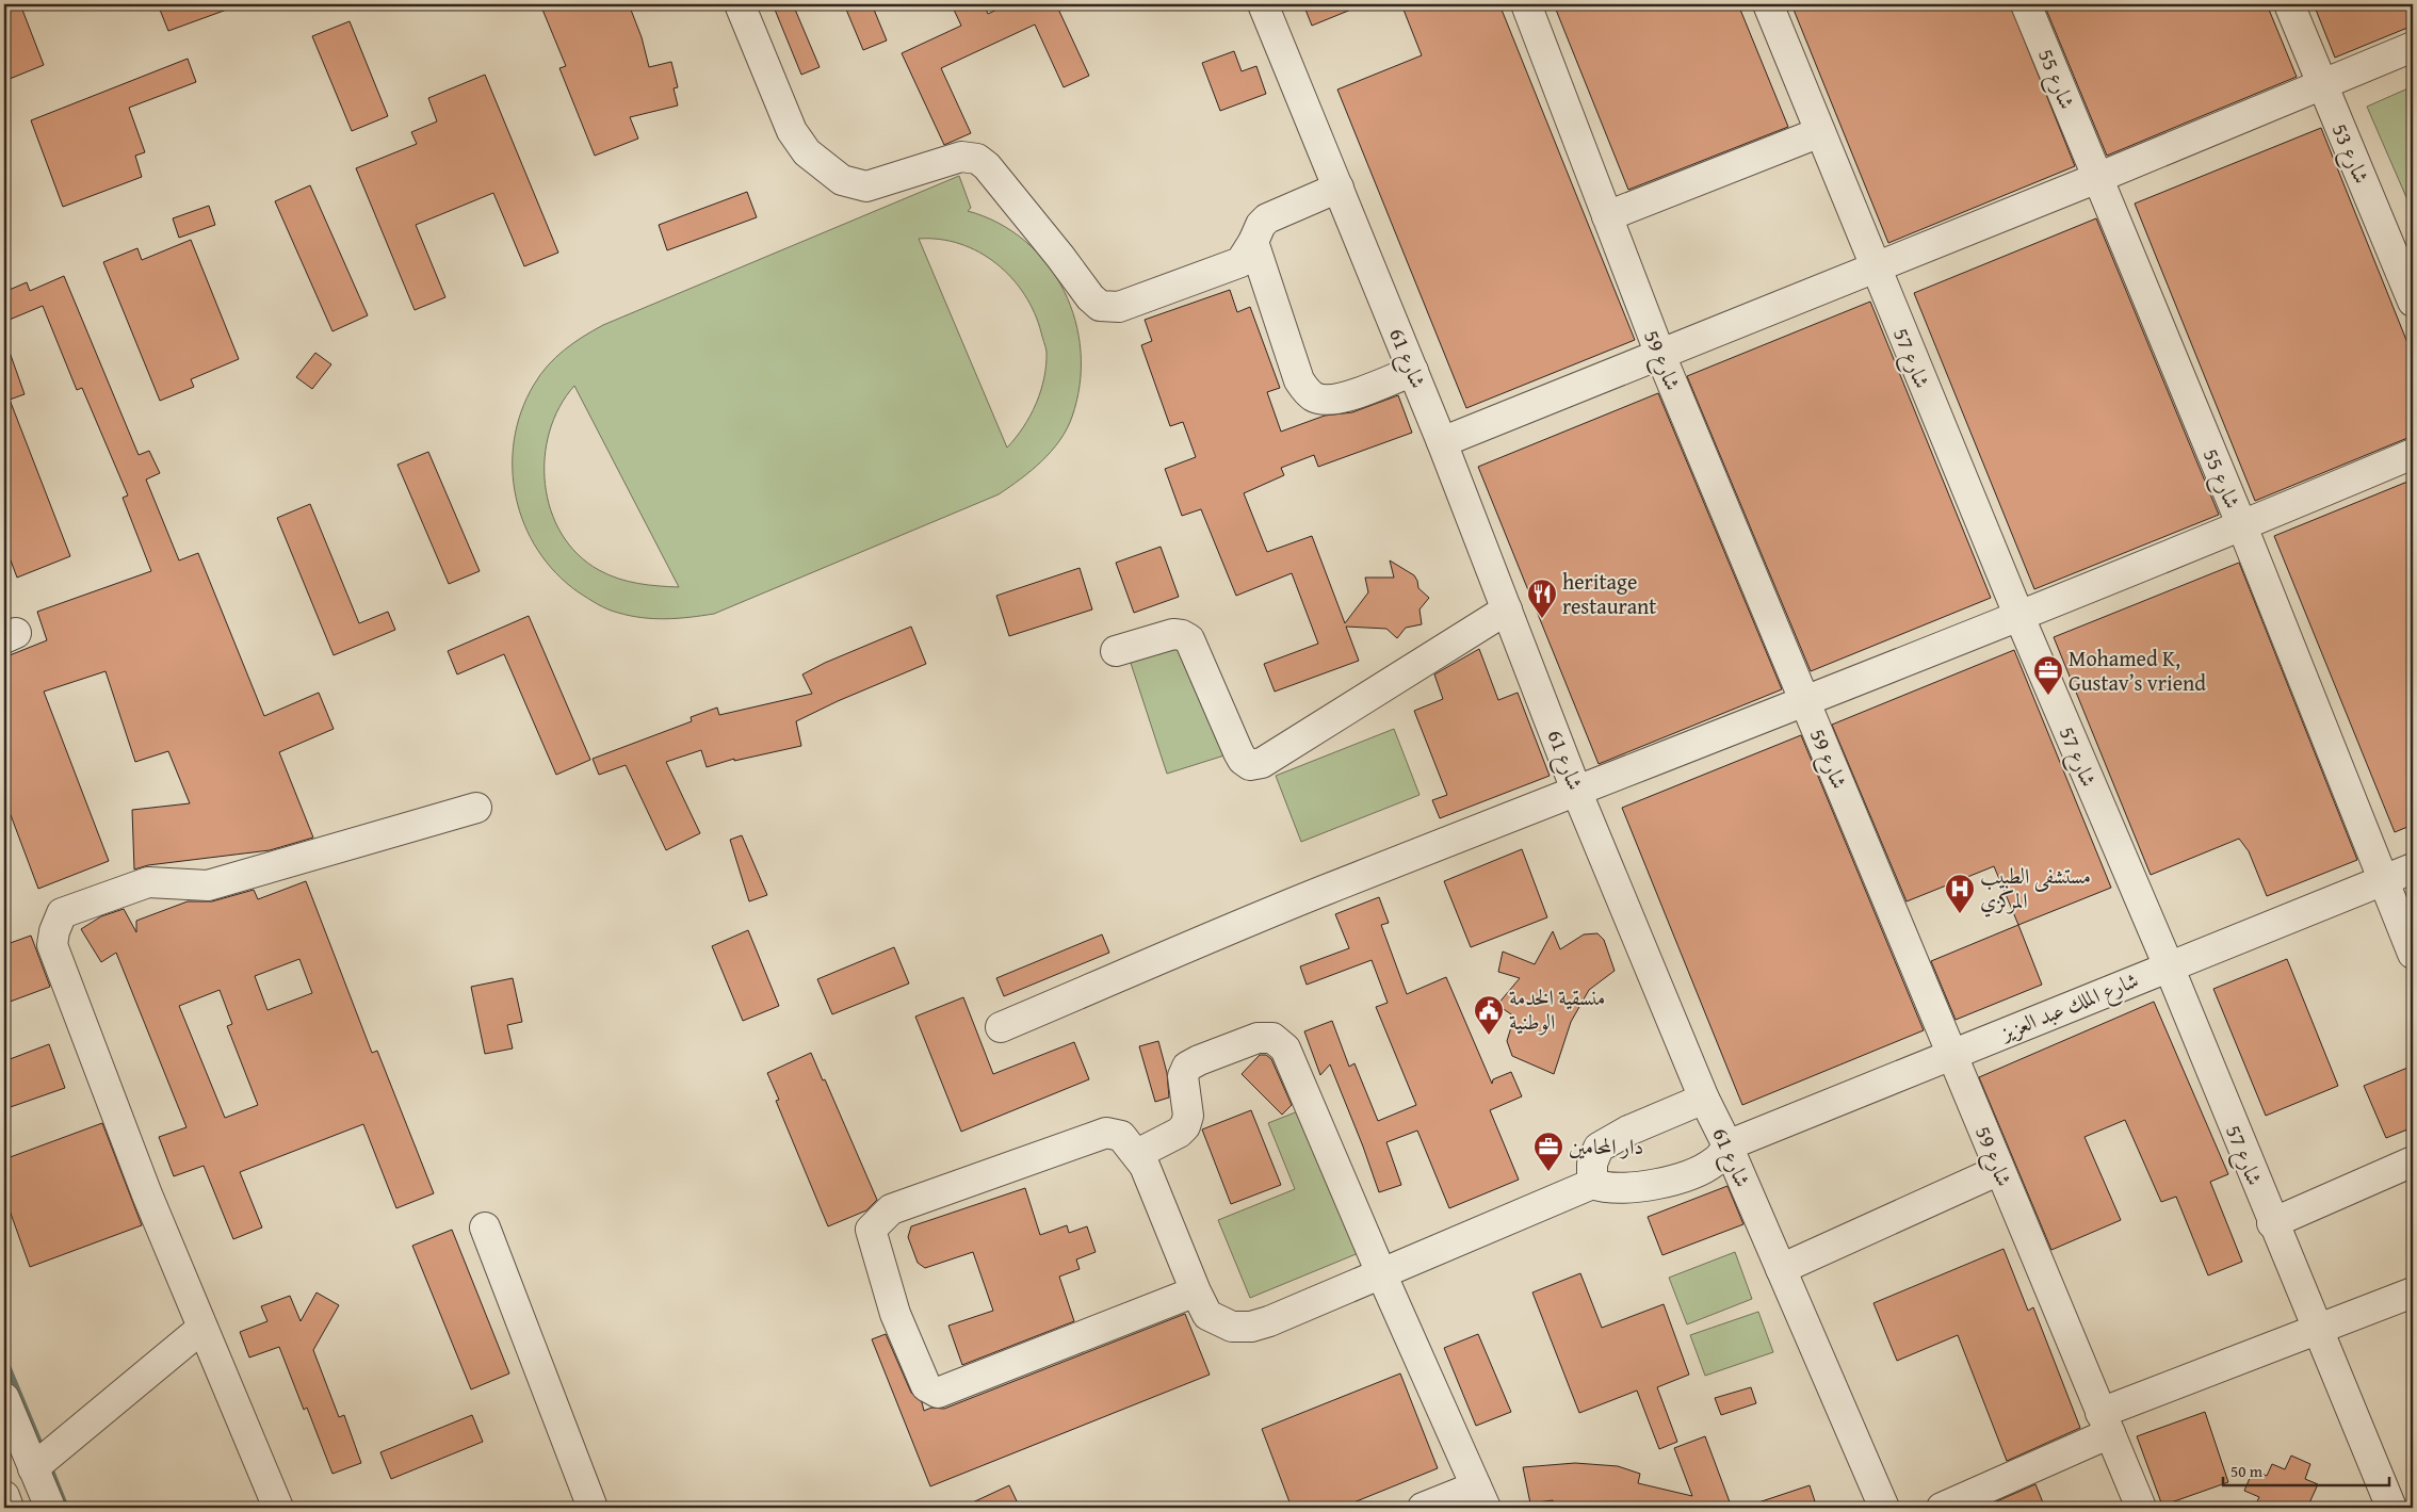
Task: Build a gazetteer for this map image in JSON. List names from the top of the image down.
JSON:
{
  "streets": {
    "street": [
      "شارع 55",
      "شارع 53",
      "شارع 61",
      "شارع 57",
      "شارع 59",
      "شارع الملك عبد العزيز"
    ]
  },
  "crossings": [
    ["شارع 55", "شارع الملك عبد العزيز"],
    ["شارع 61", "شارع الملك عبد العزيز"],
    ["شارع 57", "شارع الملك عبد العزيز"],
    ["شارع 59", "شارع الملك عبد العزيز"]
  ],
  "places": {
    "restaurant": ["heritage restaurant"],
    "office": ["Mohamed K, Gustav’s vriend", "دار المحامين"],
    "hospital": ["مستشفى الطبيب المركزي"],
    "public building": ["منسقية الخدمة الوطنية"]
  },
  "scale_bar": "50 m"
}
